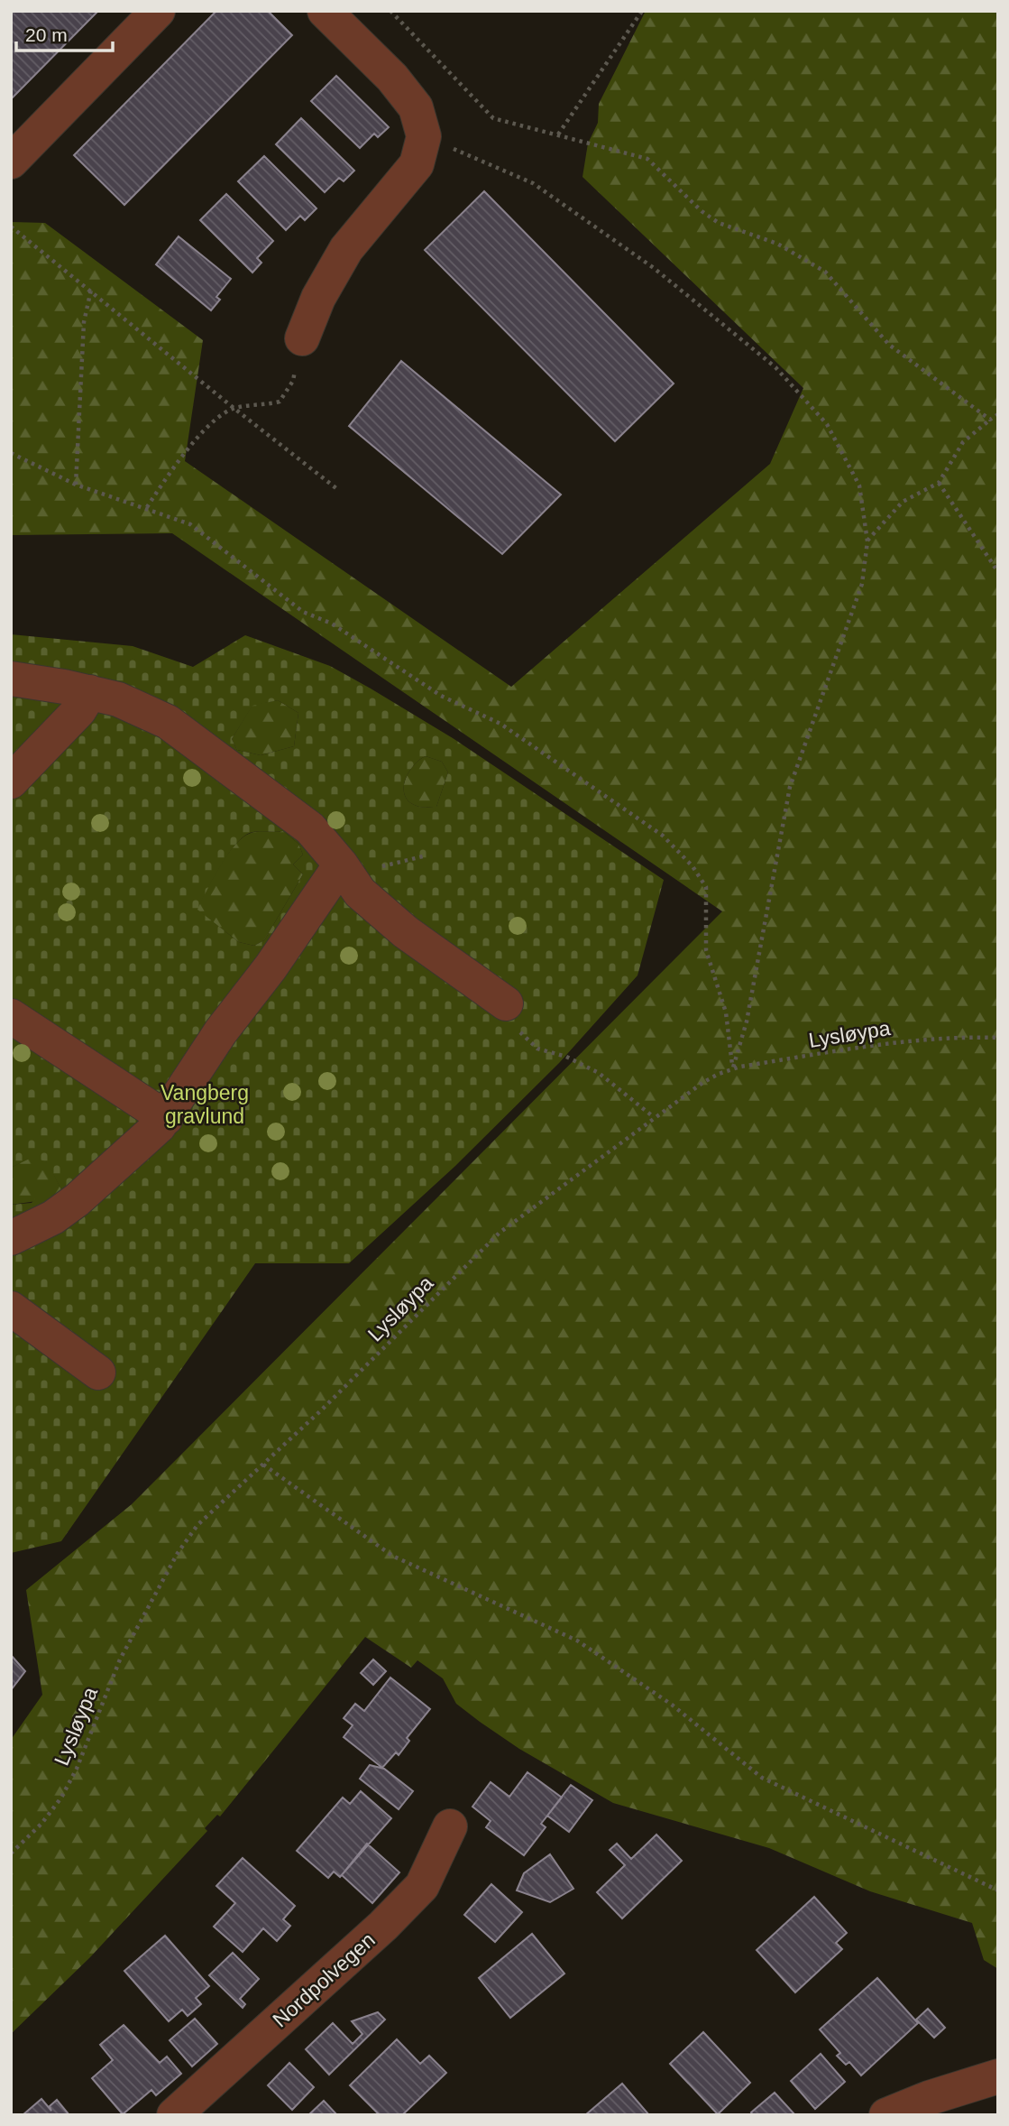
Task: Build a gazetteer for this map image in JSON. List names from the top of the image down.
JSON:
{
  "streets": {
    "street": ["Nordpolvegen"],
    "path": ["Lysløypa"]
  },
  "parks": ["Vangberg gravlund"],
  "scale_bar": "20 m"
}
